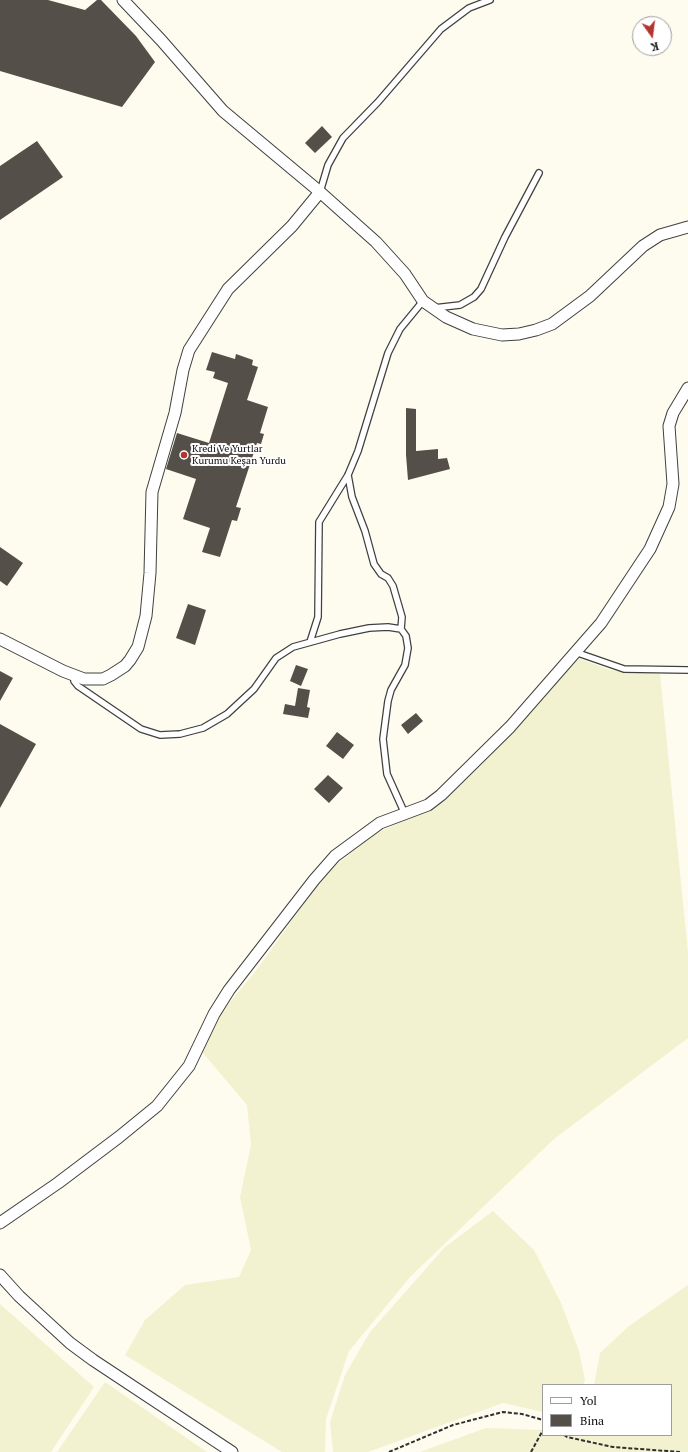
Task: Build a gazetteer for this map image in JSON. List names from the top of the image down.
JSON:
{
  "places": ["Kredi Ve Yurtlar Kurumu Keşan Yurdu"],
  "legend": ["Yol", "Bina"],
  "north": "bottom"
}
